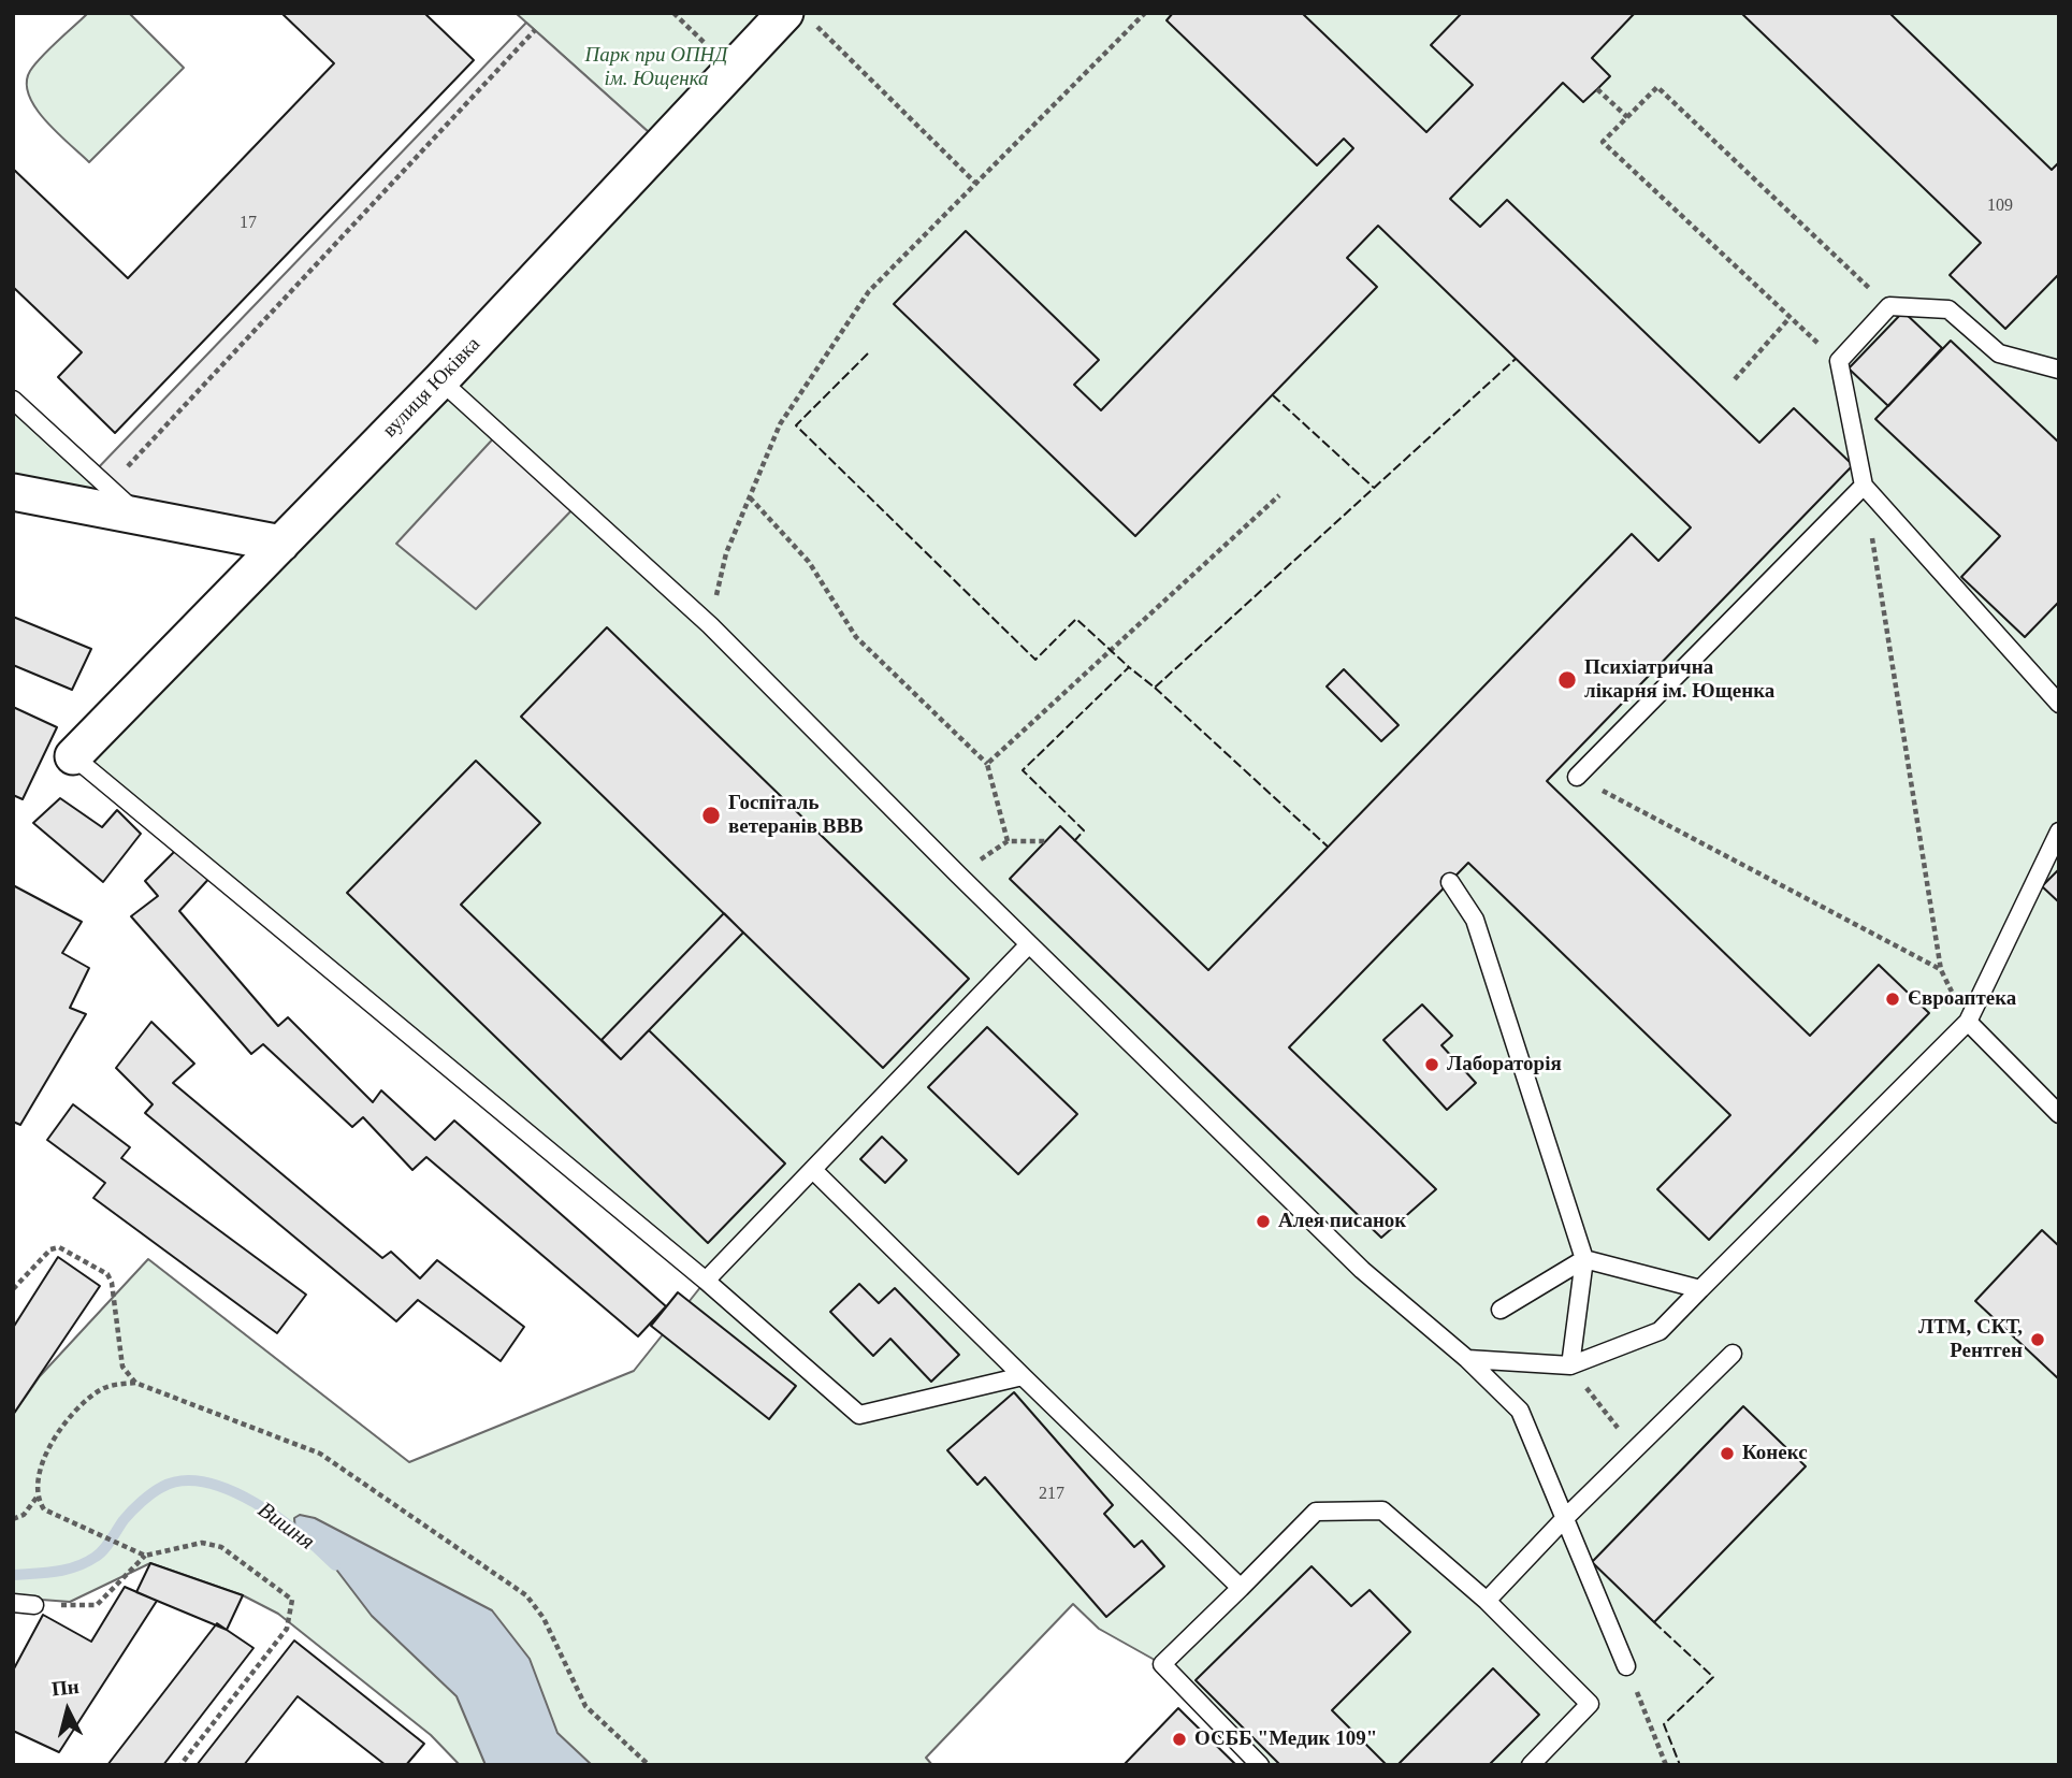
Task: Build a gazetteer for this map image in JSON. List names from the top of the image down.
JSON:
{
  "streets": {
    "street": ["вулиця Юківка"]
  },
  "water": ["Вишня"],
  "parks": ["Парк при ОПНД ім. Ющенка"],
  "places": [
    "Психіатрична лікарня ім. Ющенка",
    "Госпіталь ветеранів ВВВ",
    "Євроаптека",
    "Лабораторія",
    "Алея писанок",
    "ЛТМ, СКТ, Рентген",
    "Конекс",
    "ОСББ \"Медик 109\""
  ],
  "house_numbers": ["109", "17", "217"],
  "north": "top"
}
